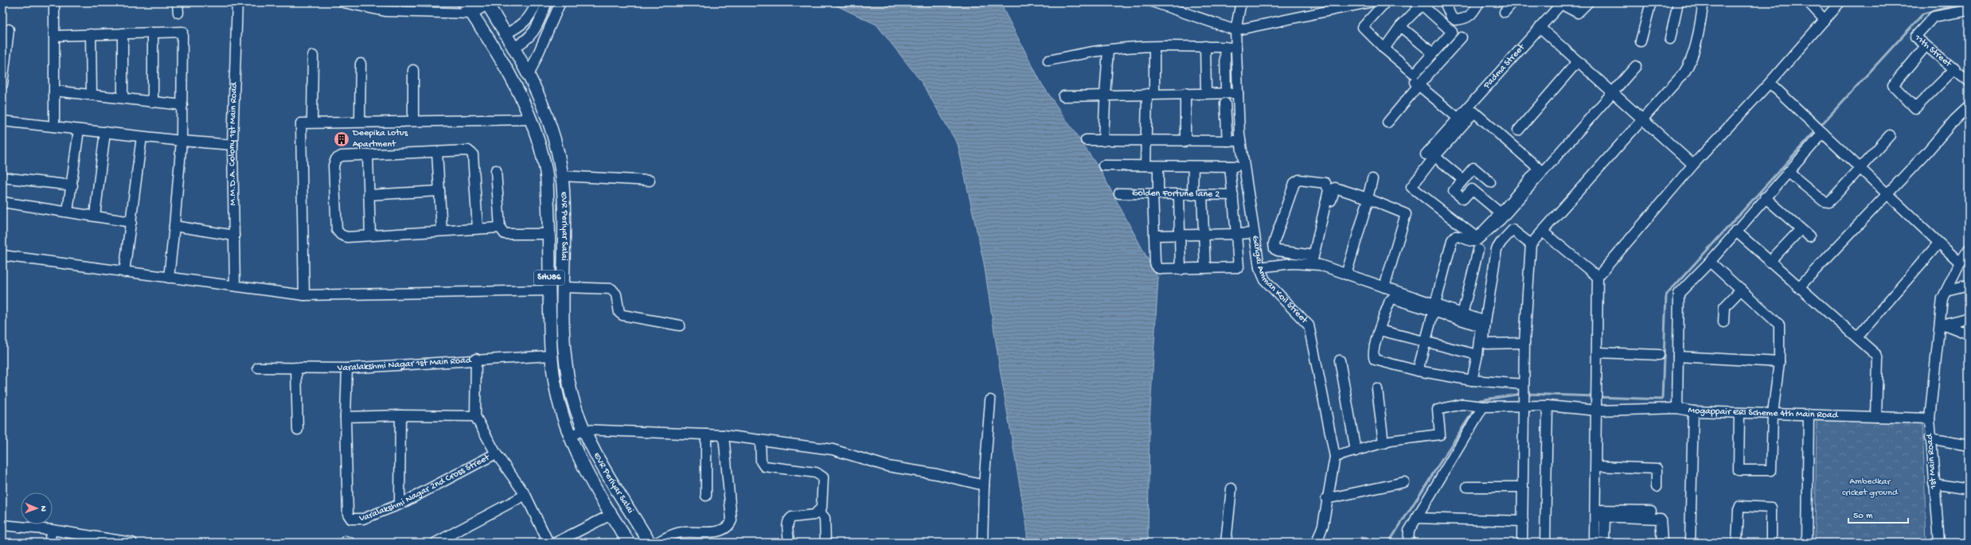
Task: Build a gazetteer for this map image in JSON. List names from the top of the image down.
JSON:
{
  "streets": {
    "main road": ["EVR Periyar Salai", "SHU86"],
    "street": [
      "11th Street",
      "Padma Street",
      "M.M.D.A. Colony 1st Main Road",
      "Golden Fortune lane 2",
      "Gangai Amman Koil Street",
      "Varalakshmi Nagar 1st Main Road",
      "Mogappair ERI Scheme 4th Main Road",
      "1st Main Road",
      "Varalakshmi Nagar 2nd Cross Street"
    ]
  },
  "crossings": [
    ["EVR Periyar Salai", "Varalakshmi Nagar 1st Main Road"],
    ["Mogappair ERI Scheme 4th Main Road", "1st Main Road"]
  ],
  "parks": ["Ambedkar cricket ground"],
  "places": {
    "building": ["Deepika Lotus Apartment"]
  },
  "scale_bar": "50 m",
  "north": "right"
}
